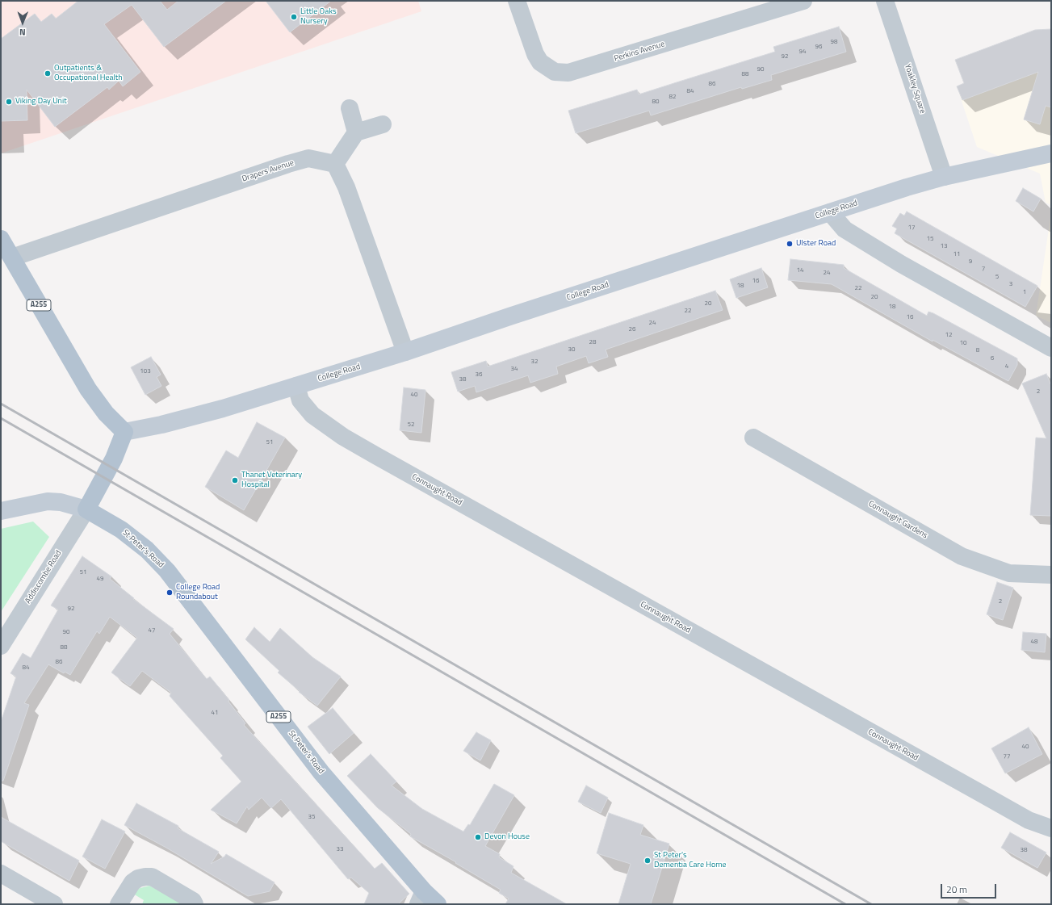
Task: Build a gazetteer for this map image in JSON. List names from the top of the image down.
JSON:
{
  "streets": {
    "main road": ["College Road", "A255", "St Peter's Road"],
    "street": [
      "Perkins Avenue",
      "Yoakley Square",
      "Drapers Avenue",
      "Connaught Road",
      "Connaught Gardens",
      "Addiscombe Road"
    ]
  },
  "crossings": [
    ["Yoakley Square", "College Road"],
    ["Drapers Avenue", "A255"],
    ["College Road", "A255"],
    ["College Road", "Connaught Road"],
    ["St Peter's Road", "Addiscombe Road"]
  ],
  "places": [
    "Little Oaks Nursery",
    "Outpatients & Occupational Health",
    "Viking Day Unit",
    "Ulster Road",
    "Thanet Veterinary Hospital",
    "College Road Roundabout",
    "Devon House",
    "St Peter's Dementia Care Home"
  ],
  "house_numbers": [
    "98",
    "96",
    "94",
    "92",
    "90",
    "88",
    "86",
    "84",
    "82",
    "80",
    "17",
    "15",
    "13",
    "11",
    "9",
    "7",
    "14",
    "24",
    "5",
    "16",
    "3",
    "18",
    "22",
    "1",
    "20",
    "20",
    "18",
    "22",
    "16",
    "24",
    "26",
    "12",
    "28",
    "10",
    "30",
    "8",
    "6",
    "32",
    "4",
    "34",
    "103",
    "36",
    "38",
    "2",
    "40",
    "52",
    "51",
    "51",
    "49",
    "2",
    "92",
    "47",
    "90",
    "48",
    "88",
    "86",
    "84",
    "41",
    "40",
    "77",
    "35",
    "33",
    "38"
  ],
  "scale_bar": "20 m",
  "north": "bottom"
}
